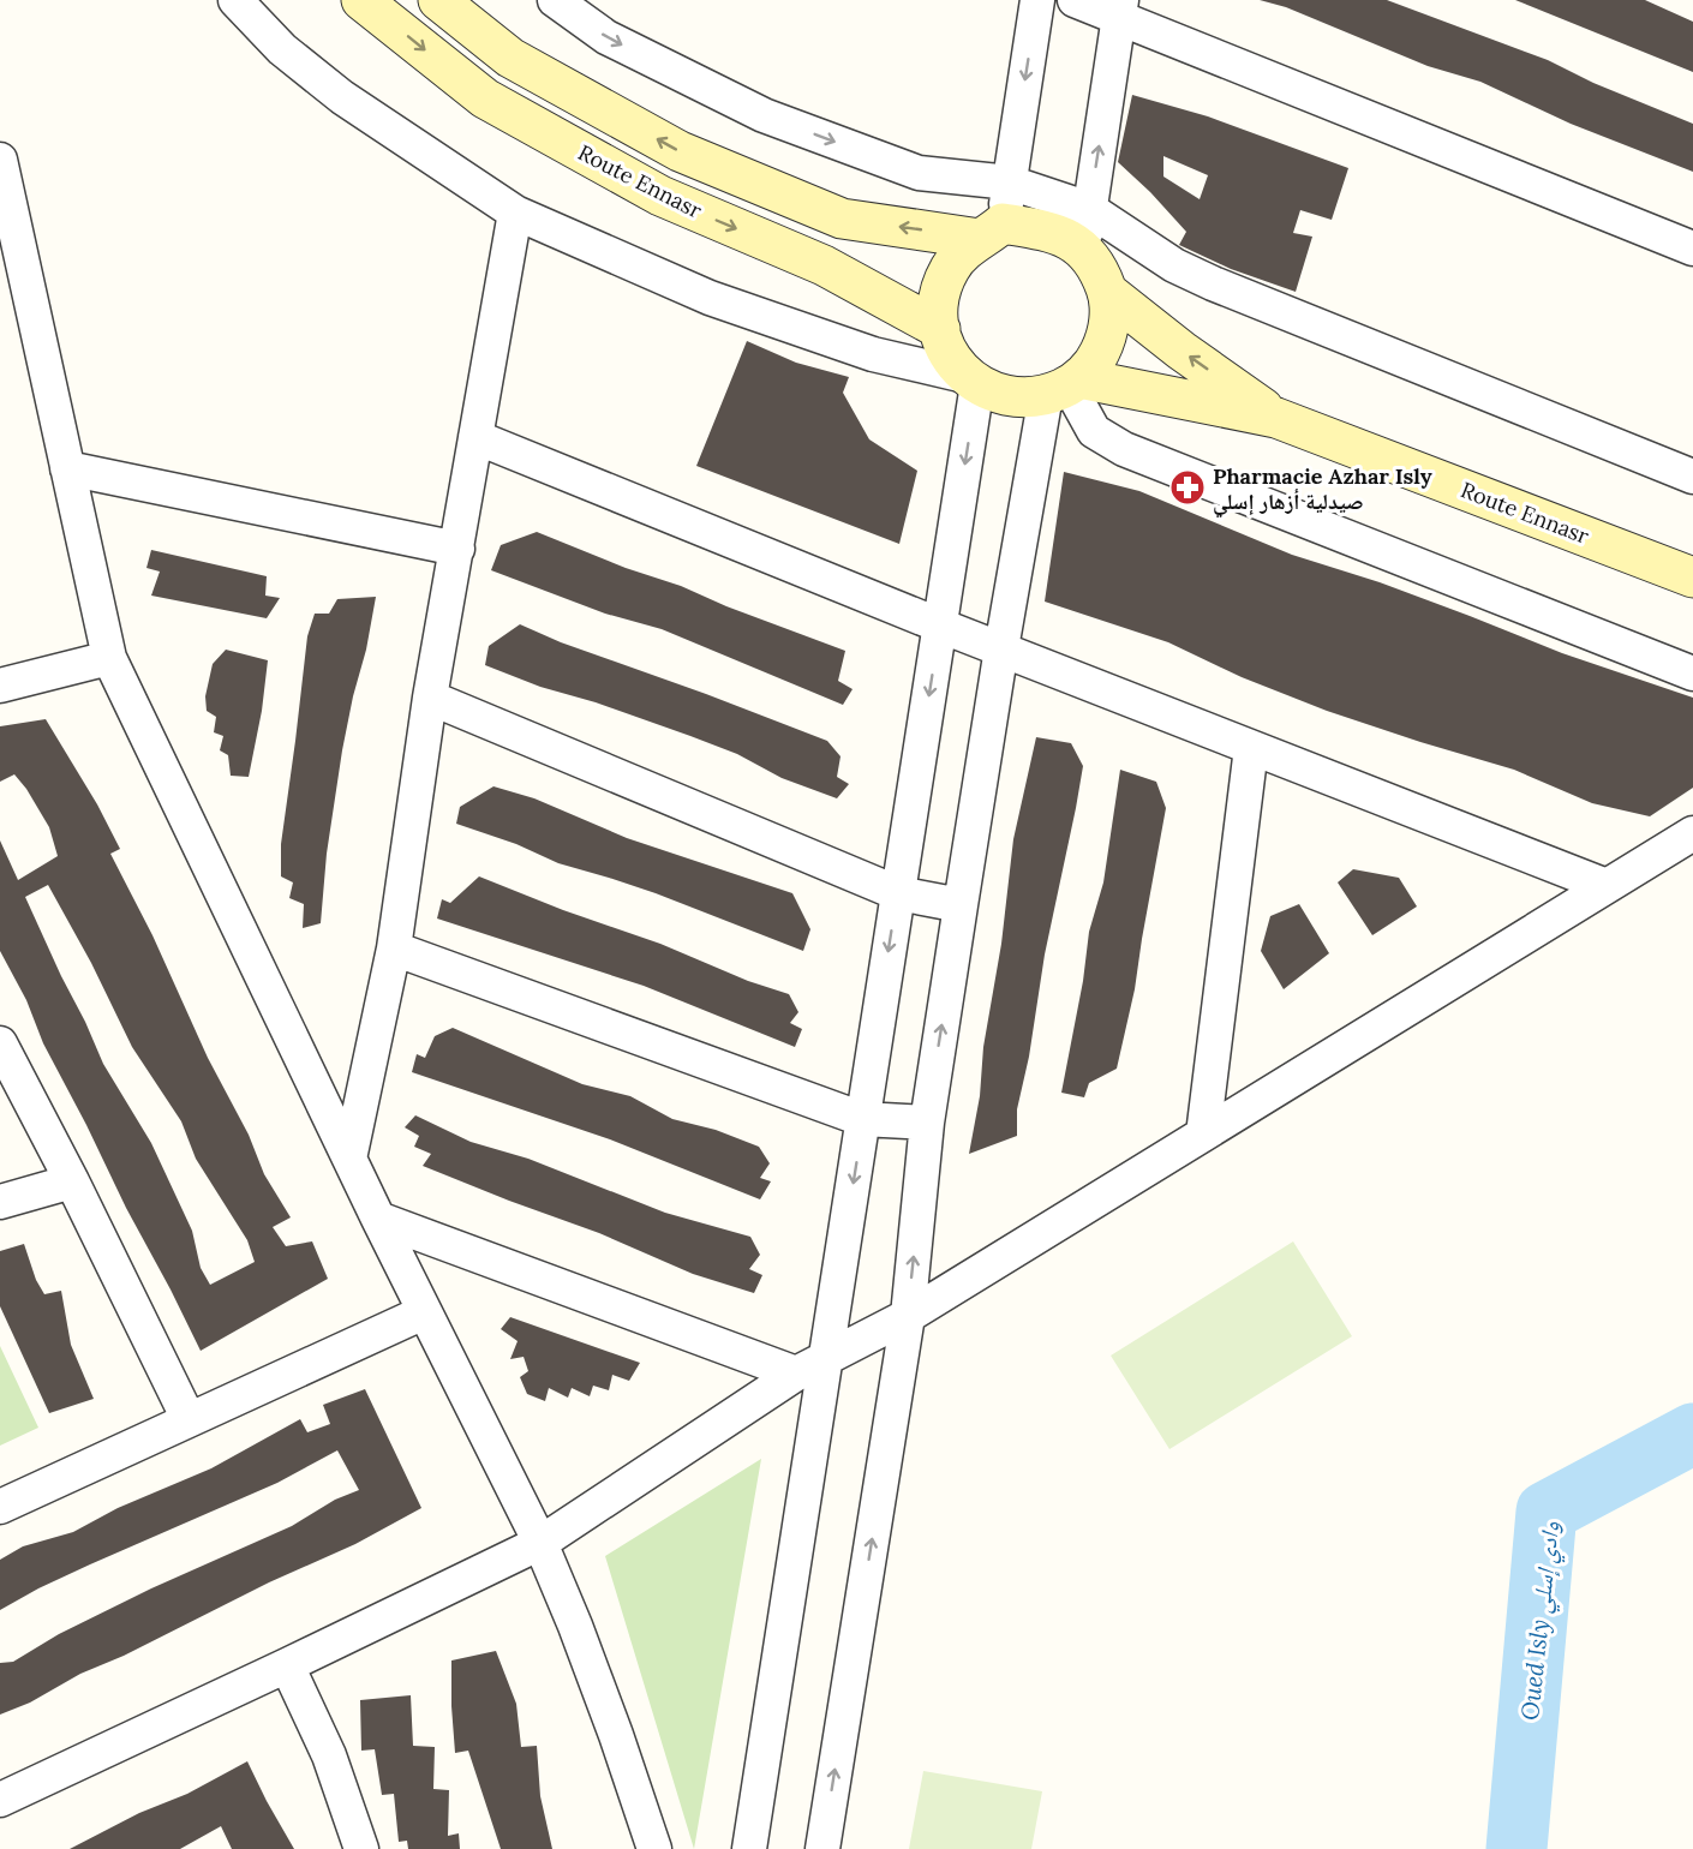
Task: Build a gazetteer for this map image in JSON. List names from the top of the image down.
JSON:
{
  "streets": {
    "main road": ["Route Ennasr"]
  },
  "water": ["Oued Isly وادي إسلي"],
  "places": {
    "pharmacy": ["Pharmacie Azhar Isly صيدلية أزهار إسلي"]
  }
}
